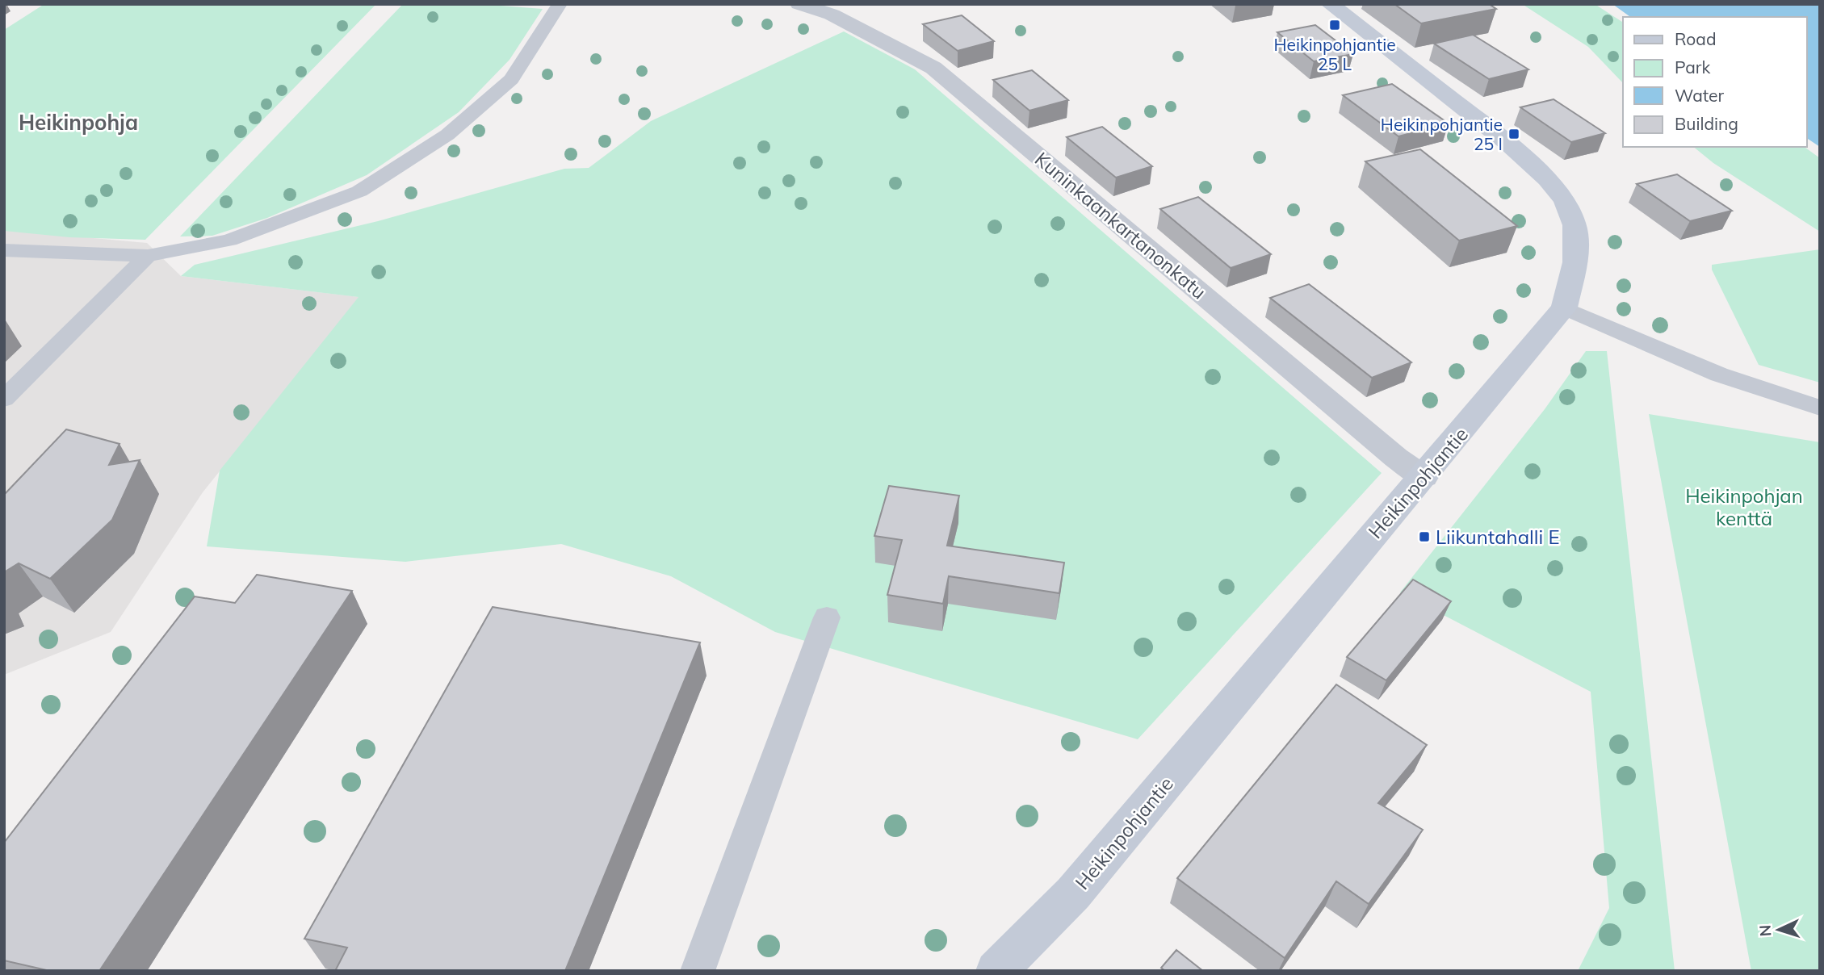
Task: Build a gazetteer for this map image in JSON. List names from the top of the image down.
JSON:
{
  "streets": {
    "street": ["Kuninkaankartanonkatu", "Heikinpohjantie"]
  },
  "crossings": [
    ["Kuninkaankartanonkatu", "Heikinpohjantie"]
  ],
  "districts": ["Heikinpohja"],
  "parks": ["Heikinpohjan kenttä"],
  "places": {
    "transit": ["Heikinpohjantie 25 L", "Heikinpohjantie 25 I", "Liikuntahalli E"]
  },
  "legend": [
    "Road",
    "Park",
    "Water",
    "Building"
  ],
  "north": "left"
}
